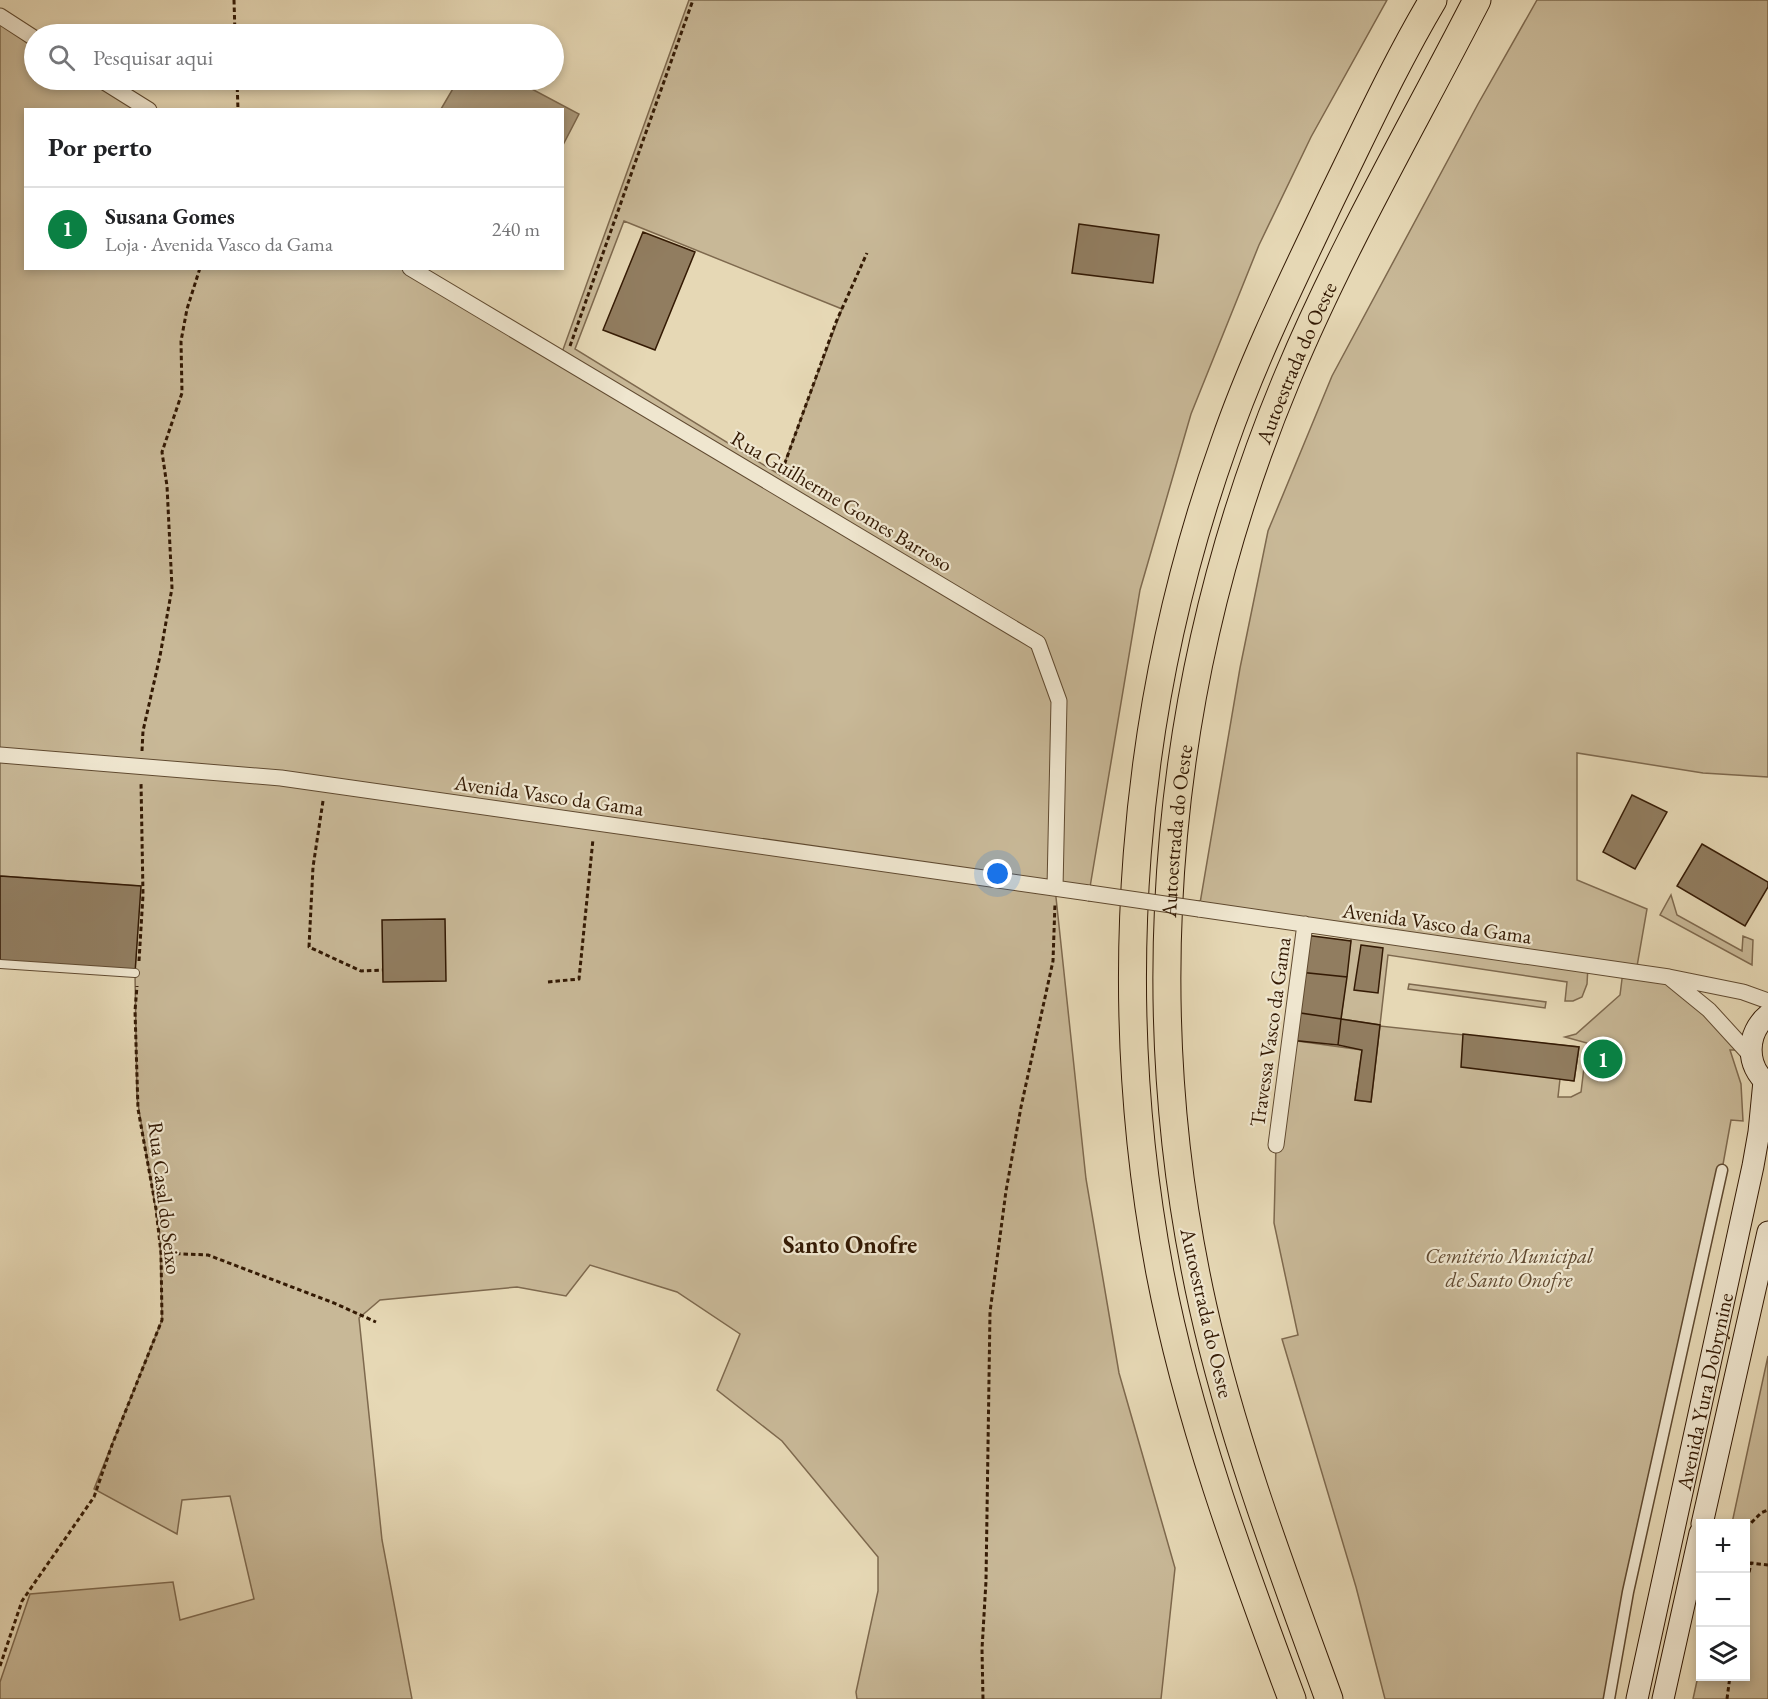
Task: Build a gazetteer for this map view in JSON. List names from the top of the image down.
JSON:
{
  "streets": {
    "highway": ["Autoestrada do Oeste"],
    "main road": ["Avenida Yura Dobrynine"],
    "street": ["Rua Guilherme Gomes Barroso", "Avenida Vasco da Gama", "Travessa Vasco da Gama"],
    "path": ["Rua Casal do Seixo"]
  },
  "crossings": [
    ["Rua Guilherme Gomes Barroso", "Avenida Vasco da Gama"],
    ["Avenida Vasco da Gama", "Travessa Vasco da Gama"],
    ["Avenida Vasco da Gama", "Rua Casal do Seixo"]
  ],
  "districts": ["Santo Onofre"],
  "parks": ["Cemitério Municipal de Santo Onofre"],
  "page": {
    "search": "Pesquisar aqui",
    "heading": "Por perto",
    "list": [
      {
        "mark": "1",
        "name": "Susana Gomes",
        "note": "Loja · Avenida Vasco da Gama",
        "value": "240 m"
      }
    ],
    "pins": "1",
    "map_buttons": ["+", "−"]
  }
}
